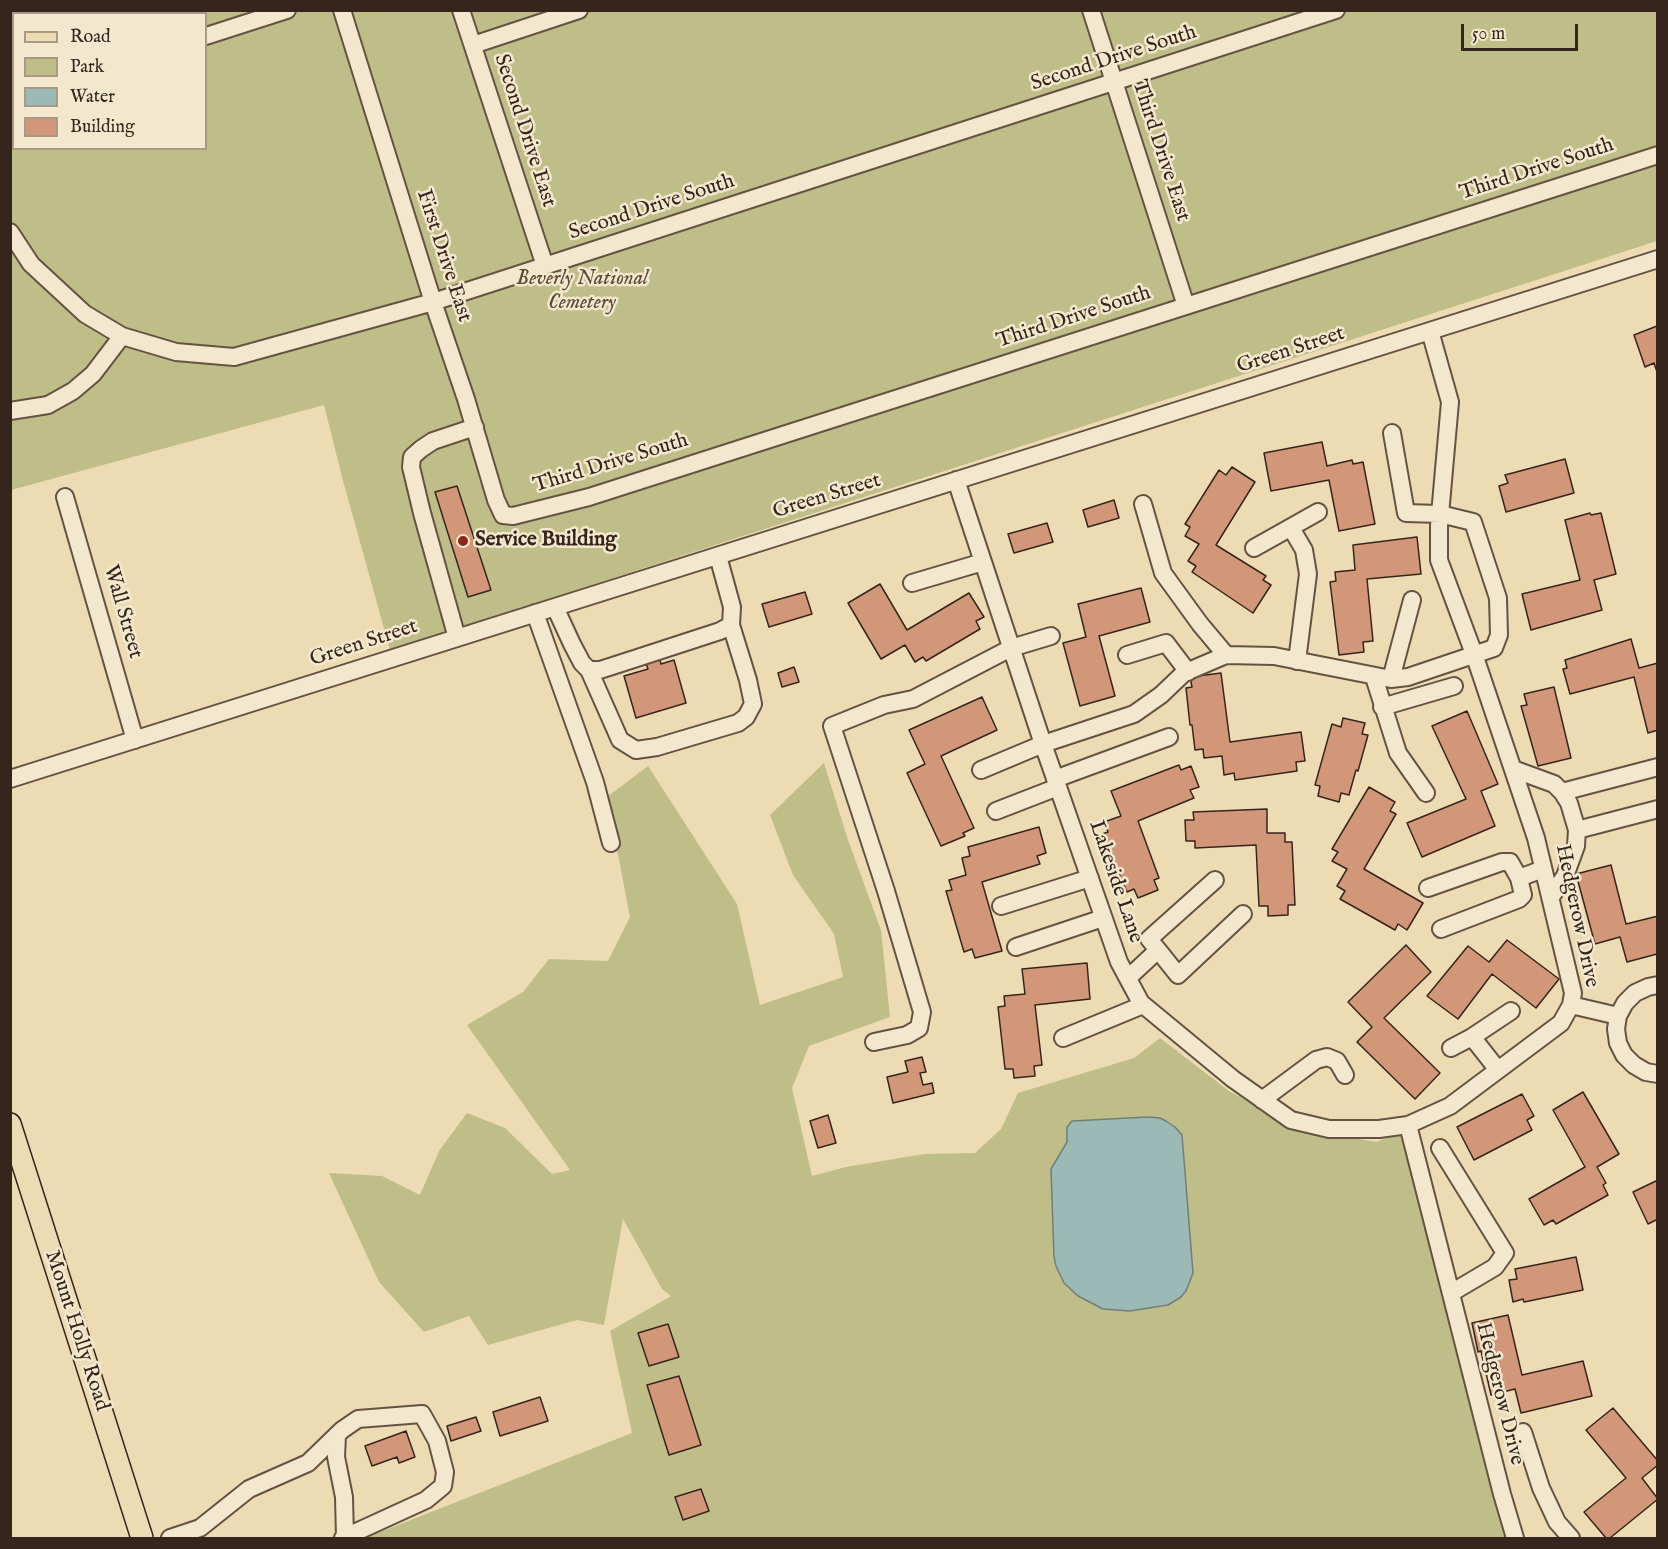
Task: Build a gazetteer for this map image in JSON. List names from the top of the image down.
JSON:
{
  "streets": {
    "main road": ["Mount Holly Road"],
    "street": [
      "Second Drive South",
      "Second Drive East",
      "Third Drive East",
      "Third Drive South",
      "First Drive East",
      "Green Street",
      "Wall Street",
      "Lakeside Lane",
      "Hedgerow Drive"
    ]
  },
  "crossings": [
    ["Second Drive South", "Second Drive East"],
    ["Second Drive South", "Third Drive East"],
    ["Second Drive South", "First Drive East"],
    ["Third Drive East", "Third Drive South"],
    ["Third Drive South", "First Drive East"],
    ["Green Street", "Wall Street"],
    ["Green Street", "Lakeside Lane"],
    ["Green Street", "Hedgerow Drive"],
    ["Lakeside Lane", "Hedgerow Drive"]
  ],
  "parks": ["Beverly National Cemetery"],
  "places": ["Service Building"],
  "legend": [
    "Road",
    "Park",
    "Water",
    "Building"
  ],
  "scale_bar": "50 m"
}
